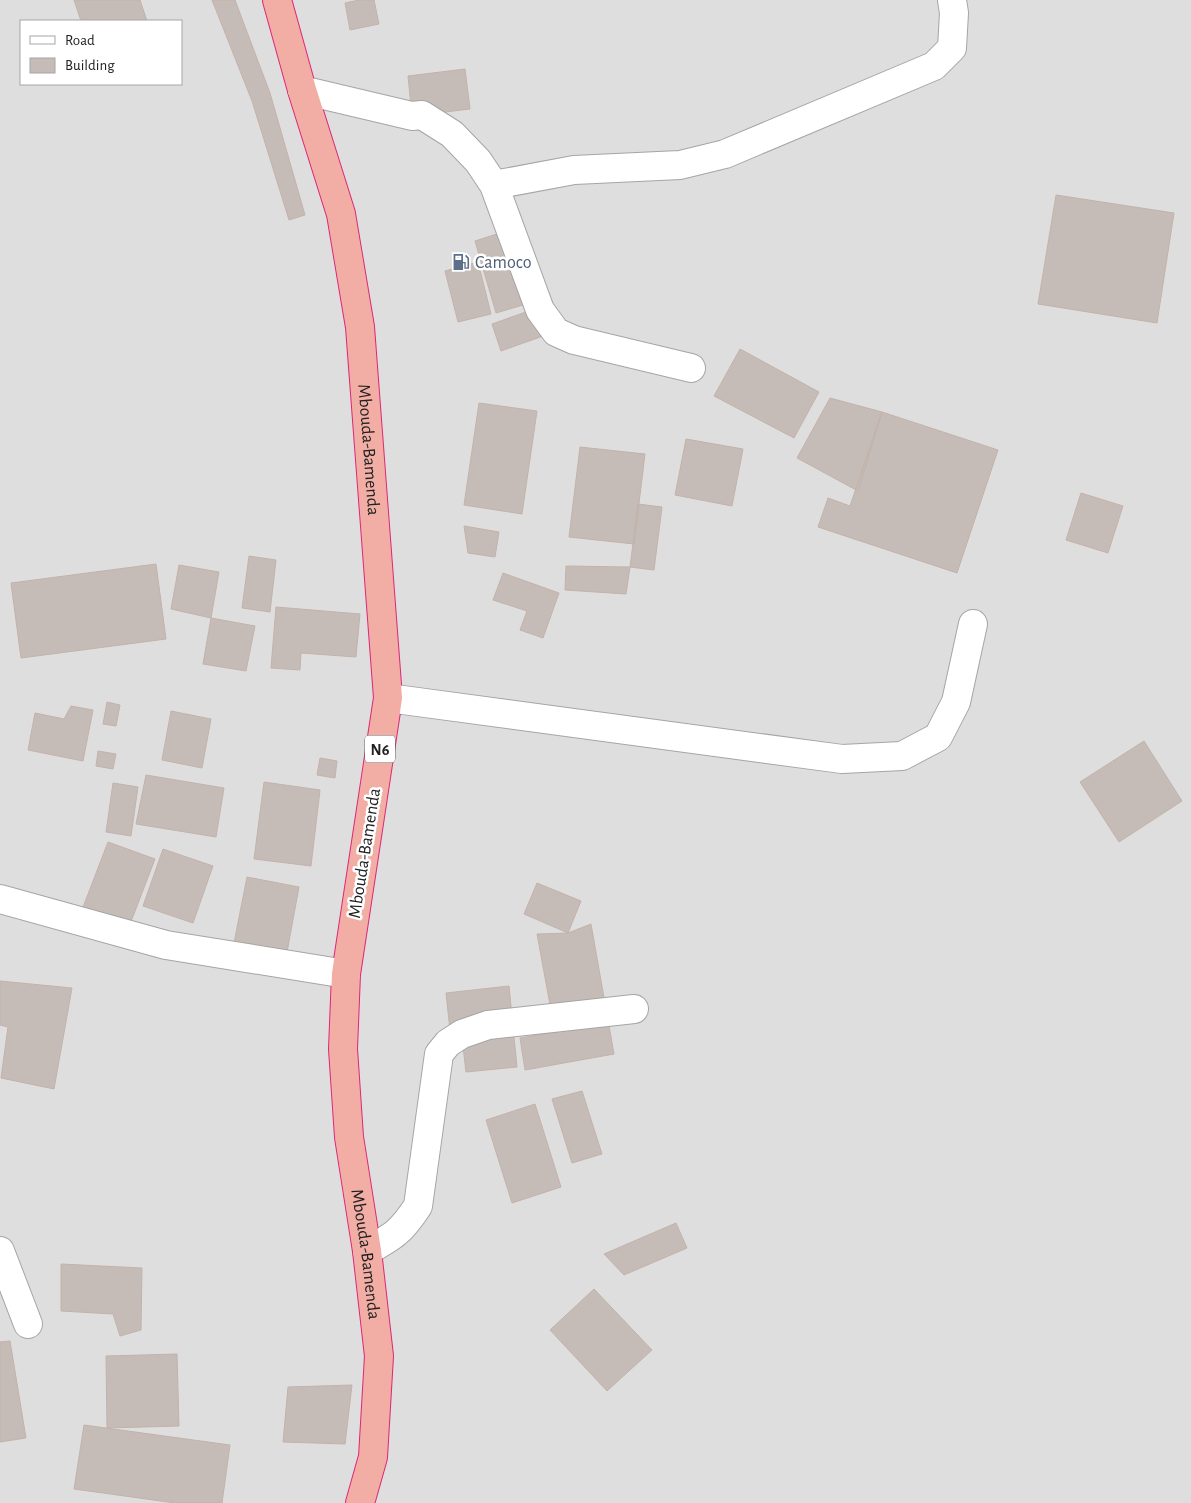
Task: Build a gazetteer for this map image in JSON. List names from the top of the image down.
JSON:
{
  "streets": {
    "highway": ["Mbouda-Bamenda", "N6"]
  },
  "places": {
    "fuel station": ["Camoco"]
  },
  "legend": ["Road", "Building"]
}
